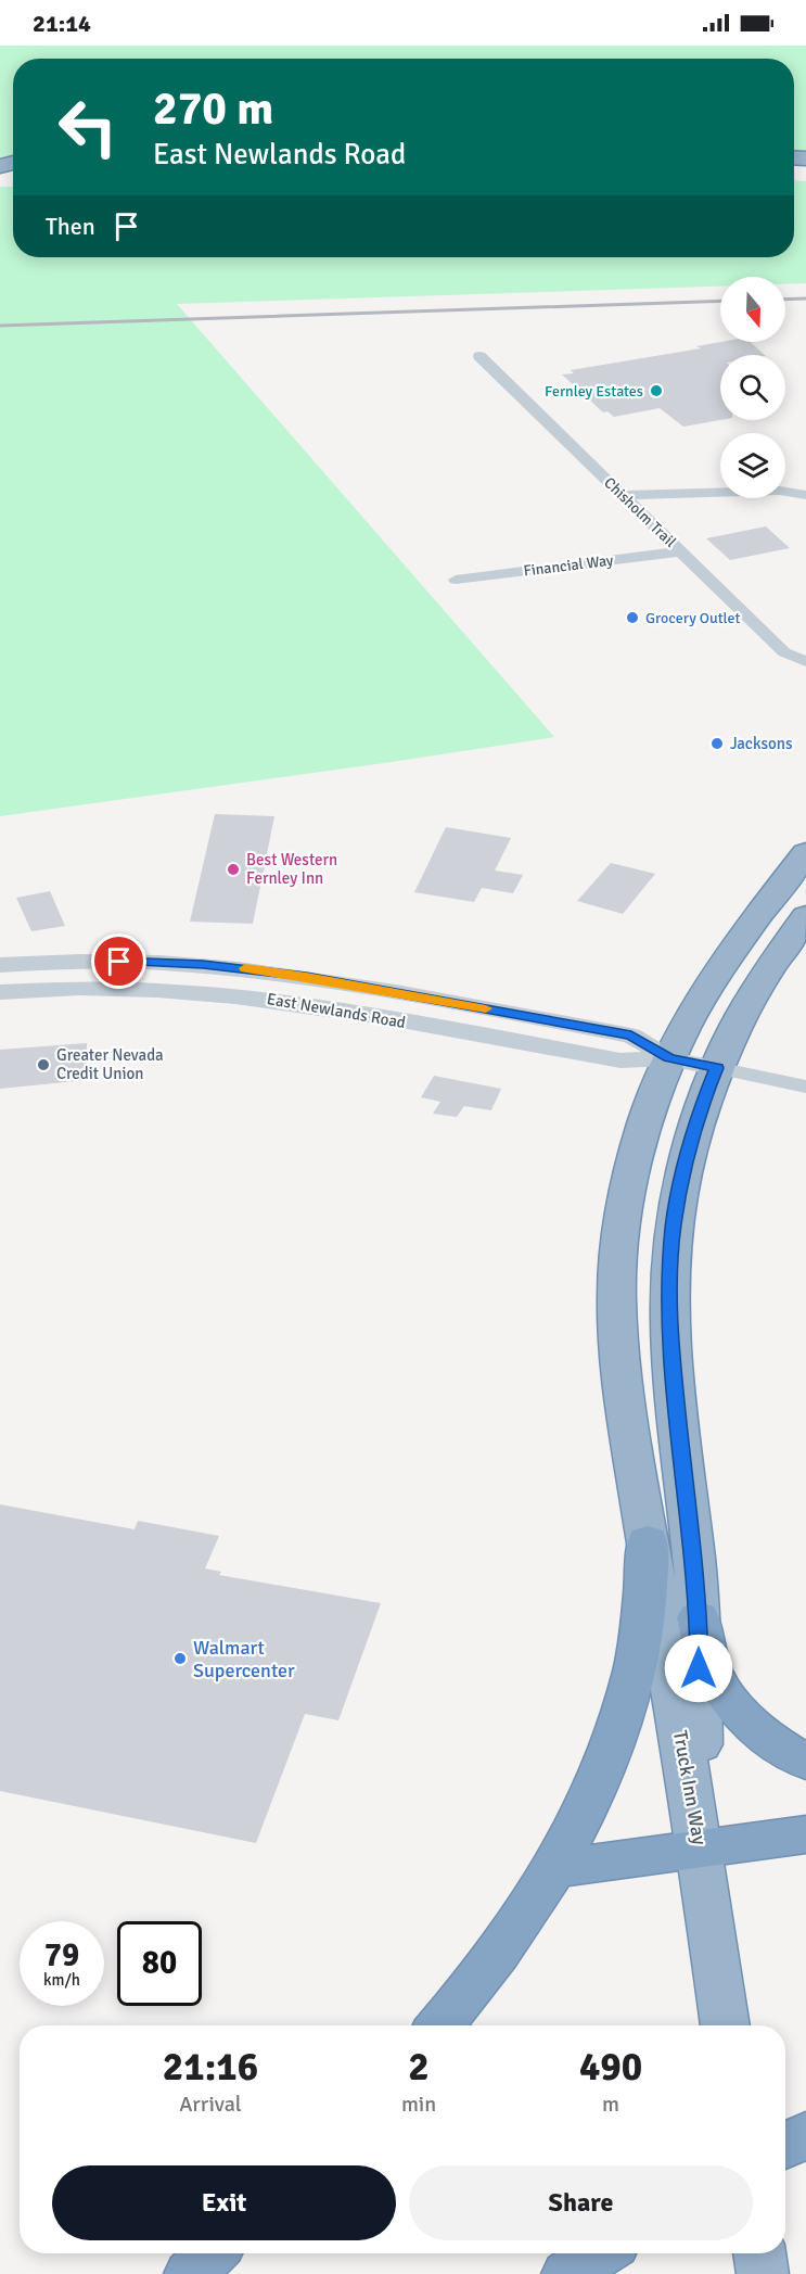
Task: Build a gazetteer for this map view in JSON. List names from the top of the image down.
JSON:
{
  "streets": {
    "highway": ["Truck Inn Way"],
    "street": ["Chisholm Trail", "Financial Way", "East Newlands Road"]
  },
  "crossings": [
    ["Chisholm Trail", "Financial Way"],
    ["East Newlands Road", "Truck Inn Way"]
  ],
  "places": [
    "Fernley Estates",
    "Grocery Outlet",
    "Jacksons",
    "Best Western Fernley Inn",
    "Greater Nevada Credit Union",
    "Walmart Supercenter"
  ],
  "north": "bottom",
  "page": {
    "status": "21:14",
    "turn": ["270 m", "East Newlands Road"],
    "then": "Then",
    "speed": "79 km/h",
    "limit": "80",
    "eta": [
      "21:16",
      "Arrival",
      "2",
      "min",
      "490",
      "m"
    ],
    "buttons": ["Exit", "Share"]
  }
}
